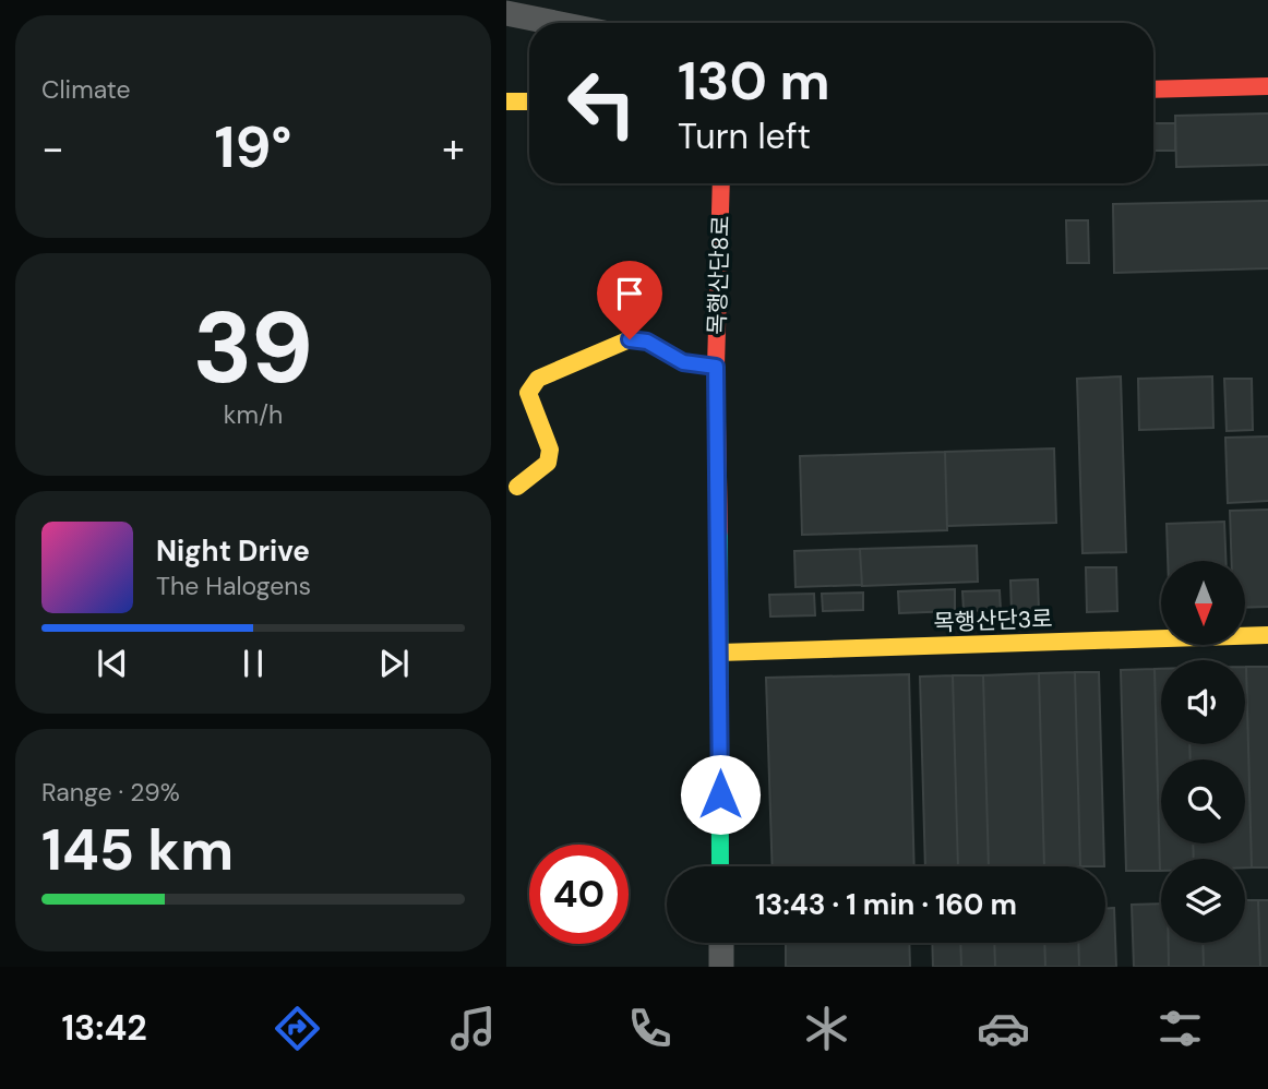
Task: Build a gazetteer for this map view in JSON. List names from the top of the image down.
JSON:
{
  "streets": {
    "street": ["목행산단8로", "목행산단3로"]
  },
  "crossings": [
    ["목행산단8로", "목행산단3로"]
  ],
  "north": "bottom",
  "page": {
    "tile": [
      "Climate",
      ["39", "km/h"],
      ["Range · 29%", "145 km"]
    ],
    "turn": ["130 m", "Turn left"],
    "heat": ["−", "19°", "+"],
    "song": ["Night Drive", "The Halogens"],
    "limit": "40",
    "trip": "13:43 · 1 min · 160 m",
    "tabs": "13:42"
  }
}
